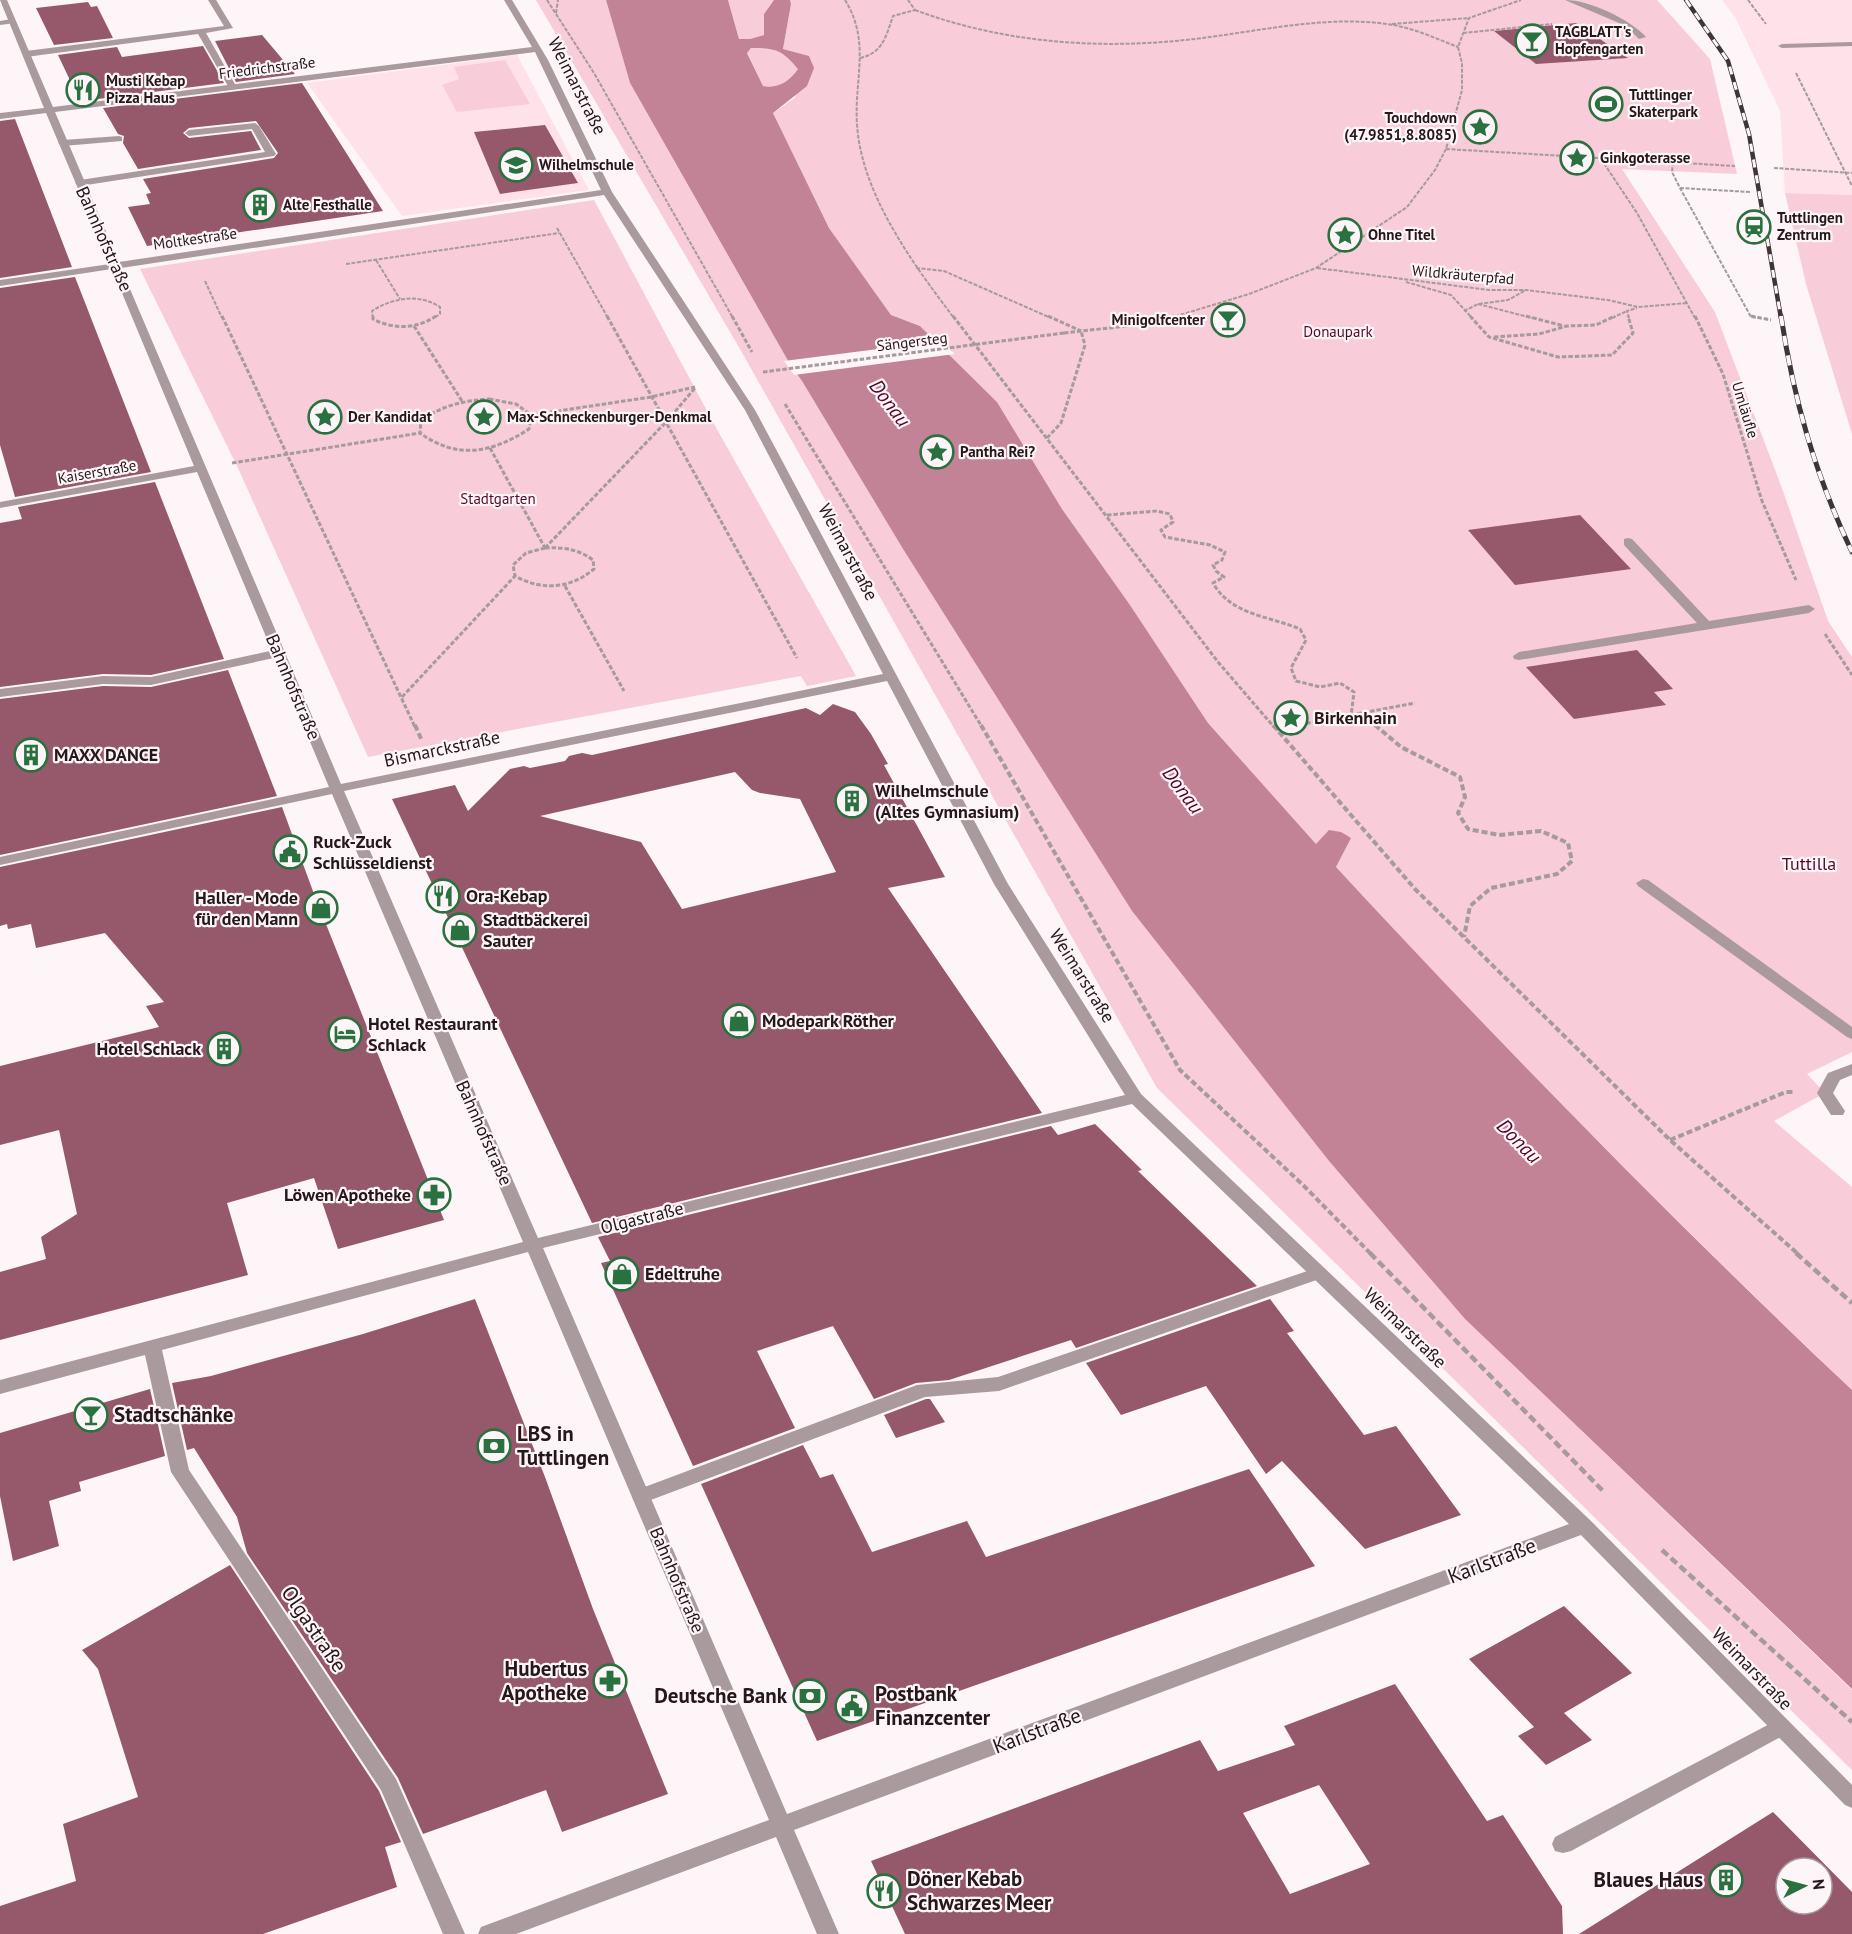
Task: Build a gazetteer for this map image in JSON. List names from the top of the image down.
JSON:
{
  "streets": {
    "street": [
      "Friedrichstraße",
      "Weimarstraße",
      "Bahnhofstraße",
      "Moltkestraße",
      "Kaiserstraße",
      "Bismarckstraße",
      "Olgastraße",
      "Karlstraße"
    ],
    "path": ["Wildkräuterpfad", "Sängersteg", "Umläufle"]
  },
  "crossings": [
    ["Friedrichstraße", "Weimarstraße"],
    ["Friedrichstraße", "Bahnhofstraße"],
    ["Weimarstraße", "Moltkestraße"],
    ["Weimarstraße", "Bismarckstraße"],
    ["Weimarstraße", "Olgastraße"],
    ["Weimarstraße", "Karlstraße"],
    ["Bahnhofstraße", "Moltkestraße"],
    ["Bahnhofstraße", "Kaiserstraße"],
    ["Bahnhofstraße", "Bismarckstraße"],
    ["Bahnhofstraße", "Olgastraße"],
    ["Bahnhofstraße", "Karlstraße"],
    ["Wildkräuterpfad", "Sängersteg"],
    ["Wildkräuterpfad", "Umläufle"]
  ],
  "water": ["Donau"],
  "parks": ["Donaupark", "Stadtgarten", "Tuttilla"],
  "places": {
    "bar": ["TAGBLATT's Hopfengarten", "Minigolfcenter", "Stadtschänke"],
    "restaurant": ["Musti Kebap Pizza Haus", "Ora-Kebap", "Döner Kebab Schwarzes Meer"],
    "sports": ["Tuttlinger Skaterpark"],
    "place": [
      "Touchdown (47.9851,8.8085)",
      "Ginkgoterasse",
      "Ohne Titel",
      "Der Kandidat",
      "Max-Schneckenburger-Denkmal",
      "Pantha Rei?",
      "Birkenhain"
    ],
    "school or university": ["Wilhelmschule"],
    "building": [
      "Alte Festhalle",
      "MAXX DANCE",
      "Wilhelmschule (Altes Gymnasium)",
      "Hotel Schlack",
      "Blaues Haus"
    ],
    "station": ["Tuttlingen Zentrum"],
    "public building": ["Ruck-Zuck Schlüsseldienst", "Postbank Finanzcenter"],
    "shop": [
      "Haller - Mode für den Mann",
      "Stadtbäckerei Sauter",
      "Modepark Röther",
      "Edeltruhe"
    ],
    "hotel": ["Hotel Restaurant Schlack"],
    "pharmacy": ["Löwen Apotheke", "Hubertus Apotheke"],
    "bank": ["LBS in Tuttlingen", "Deutsche Bank"]
  },
  "north": "right"
}
